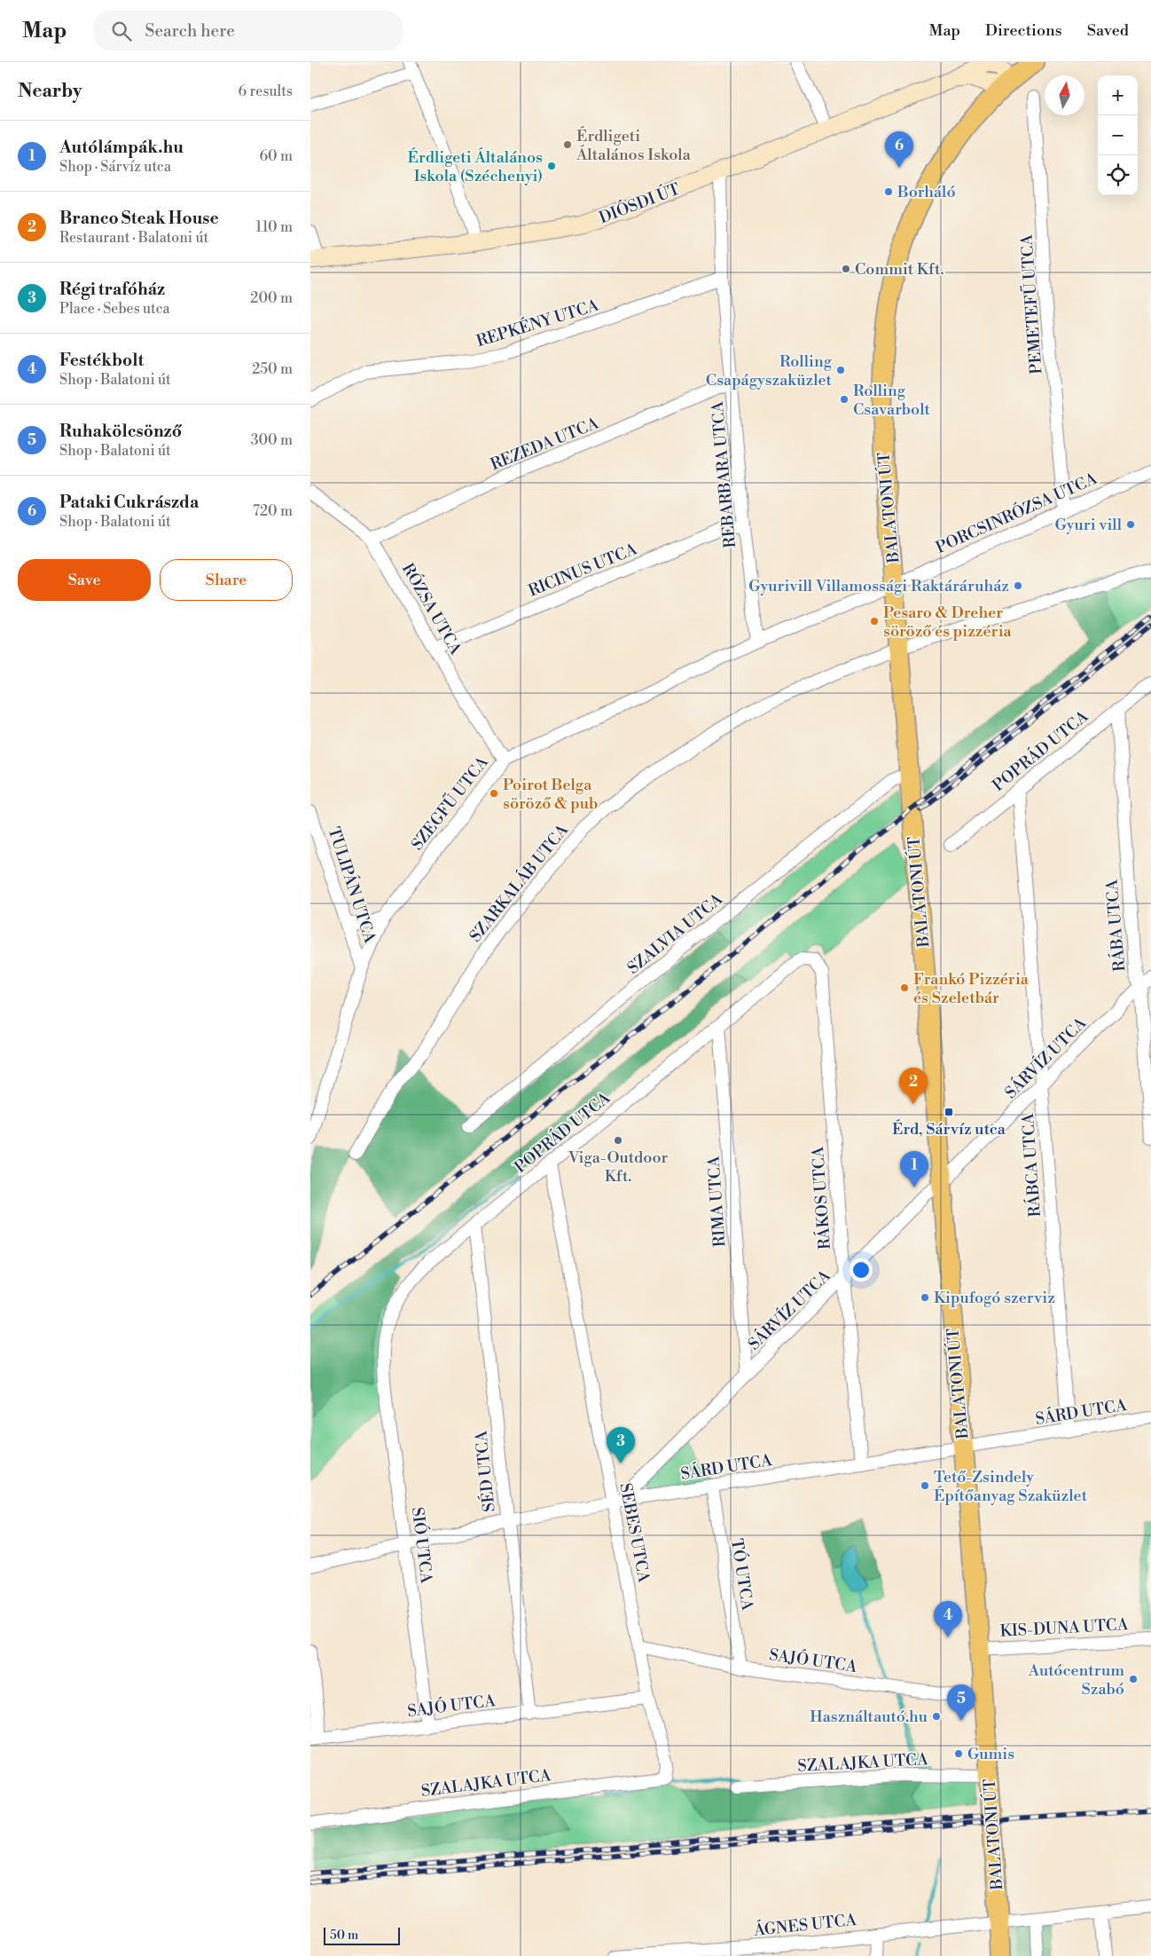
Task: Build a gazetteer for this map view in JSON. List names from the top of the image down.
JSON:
{
  "streets": {
    "main road": ["DIÓSDI ÚT", "BALATONI ÚT"],
    "street": [
      "PEMETEFŰ UTCA",
      "REPKÉNY UTCA",
      "REZEDA UTCA",
      "REBARBARA UTCA",
      "PORCSINRÓZSA UTCA",
      "RICINUS UTCA",
      "RÓZSA UTCA",
      "POPRÁD UTCA",
      "SZEGFŰ UTCA",
      "SZARKALÁB UTCA",
      "TULIPÁN UTCA",
      "RÁBA UTCA",
      "SZALVIA UTCA",
      "SÁRVÍZ UTCA",
      "RÁBCA UTCA",
      "RÁKOS UTCA",
      "RIMA UTCA",
      "SÁRD UTCA",
      "SÉD UTCA",
      "SEBES UTCA",
      "SIÓ UTCA",
      "TÓ UTCA",
      "KIS-DUNA UTCA",
      "SAJÓ UTCA",
      "SZALAJKA UTCA",
      "ÁGNES UTCA"
    ]
  },
  "crossings": [
    ["DIÓSDI ÚT", "REBARBARA UTCA"],
    ["DIÓSDI ÚT", "BALATONI ÚT"],
    ["PEMETEFŰ UTCA", "PORCSINRÓZSA UTCA"],
    ["REPKÉNY UTCA", "REBARBARA UTCA"],
    ["REZEDA UTCA", "REBARBARA UTCA"],
    ["REZEDA UTCA", "RÓZSA UTCA"],
    ["REBARBARA UTCA", "RICINUS UTCA"],
    ["REBARBARA UTCA", "SZEGFŰ UTCA"],
    ["BALATONI ÚT", "PORCSINRÓZSA UTCA"],
    ["BALATONI ÚT", "SZEGFŰ UTCA"],
    ["BALATONI ÚT", "SZARKALÁB UTCA"],
    ["BALATONI ÚT", "SZALVIA UTCA"],
    ["BALATONI ÚT", "SÁRVÍZ UTCA"],
    ["BALATONI ÚT", "SÁRD UTCA"],
    ["BALATONI ÚT", "KIS-DUNA UTCA"],
    ["BALATONI ÚT", "SAJÓ UTCA"],
    ["BALATONI ÚT", "SZALAJKA UTCA"],
    ["BALATONI ÚT", "ÁGNES UTCA"],
    ["PORCSINRÓZSA UTCA", "SZEGFŰ UTCA"],
    ["RICINUS UTCA", "RÓZSA UTCA"],
    ["RÓZSA UTCA", "SZEGFŰ UTCA"],
    ["POPRÁD UTCA", "RÁBA UTCA"],
    ["POPRÁD UTCA", "RÁBCA UTCA"],
    ["POPRÁD UTCA", "RÁKOS UTCA"],
    ["POPRÁD UTCA", "RIMA UTCA"],
    ["POPRÁD UTCA", "SÉD UTCA"],
    ["POPRÁD UTCA", "SEBES UTCA"],
    ["POPRÁD UTCA", "SIÓ UTCA"],
    ["SZEGFŰ UTCA", "TULIPÁN UTCA"],
    ["RÁBA UTCA", "SÁRVÍZ UTCA"],
    ["SÁRVÍZ UTCA", "RÁBCA UTCA"],
    ["SÁRVÍZ UTCA", "RÁKOS UTCA"],
    ["SÁRVÍZ UTCA", "RIMA UTCA"],
    ["SÁRVÍZ UTCA", "SÁRD UTCA"],
    ["SÁRVÍZ UTCA", "SEBES UTCA"],
    ["RÁBCA UTCA", "SÁRD UTCA"],
    ["RÁKOS UTCA", "SÁRD UTCA"],
    ["SÁRD UTCA", "SÉD UTCA"],
    ["SÁRD UTCA", "SEBES UTCA"],
    ["SÁRD UTCA", "SIÓ UTCA"],
    ["SÁRD UTCA", "TÓ UTCA"],
    ["SÉD UTCA", "SAJÓ UTCA"],
    ["SEBES UTCA", "SAJÓ UTCA"],
    ["SEBES UTCA", "SZALAJKA UTCA"],
    ["SIÓ UTCA", "SAJÓ UTCA"],
    ["TÓ UTCA", "SAJÓ UTCA"]
  ],
  "places": {
    "other": [
      "Érdligeti Általános Iskola",
      "Érdligeti Általános Iskola (Széchenyi)",
      "Borháló",
      "Commit Kft.",
      "Rolling Csapágyszaküzlet",
      "Rolling Csavarbolt",
      "Gyuri vill",
      "Gyurivill Villamossági Raktáráruház",
      "Pesaro & Dreher söröző és pizzéria",
      "Poirot Belga söröző & pub",
      "Frankó Pizzéria és Szeletbár",
      "Viga-Outdoor Kft.",
      "Kipufogó szerviz",
      "Tető-Zsindely Építőanyag Szaküzlet",
      "Autócentrum Szabó",
      "Használtautó.hu",
      "Gumis"
    ],
    "transit": ["Érd, Sárvíz utca"]
  },
  "scale_bar": "50 m",
  "north": "top",
  "page": {
    "header": "Map",
    "search": "Search here",
    "nav": ["Map", "Directions", "Saved"],
    "heading": ["Nearby", "6 results"],
    "map_buttons": ["+", "−"],
    "list": [
      {
        "mark": "1",
        "name": "Autólámpák.hu",
        "note": "Shop · Sárvíz utca",
        "value": "60 m"
      },
      {
        "mark": "2",
        "name": "Branco Steak House",
        "note": "Restaurant · Balatoni út",
        "value": "110 m"
      },
      {
        "mark": "3",
        "name": "Régi trafóház",
        "note": "Place · Sebes utca",
        "value": "200 m"
      },
      {
        "mark": "4",
        "name": "Festékbolt",
        "note": "Shop · Balatoni út",
        "value": "250 m"
      },
      {
        "mark": "5",
        "name": "Ruhakölcsönző",
        "note": "Shop · Balatoni út",
        "value": "300 m"
      },
      {
        "mark": "6",
        "name": "Pataki Cukrászda",
        "note": "Shop · Balatoni út",
        "value": "720 m"
      }
    ],
    "pins": [
      "6",
      "2",
      "1",
      "3",
      "4",
      "5"
    ],
    "buttons": ["Save", "Share"],
    "scale": "50 m"
  }
}
